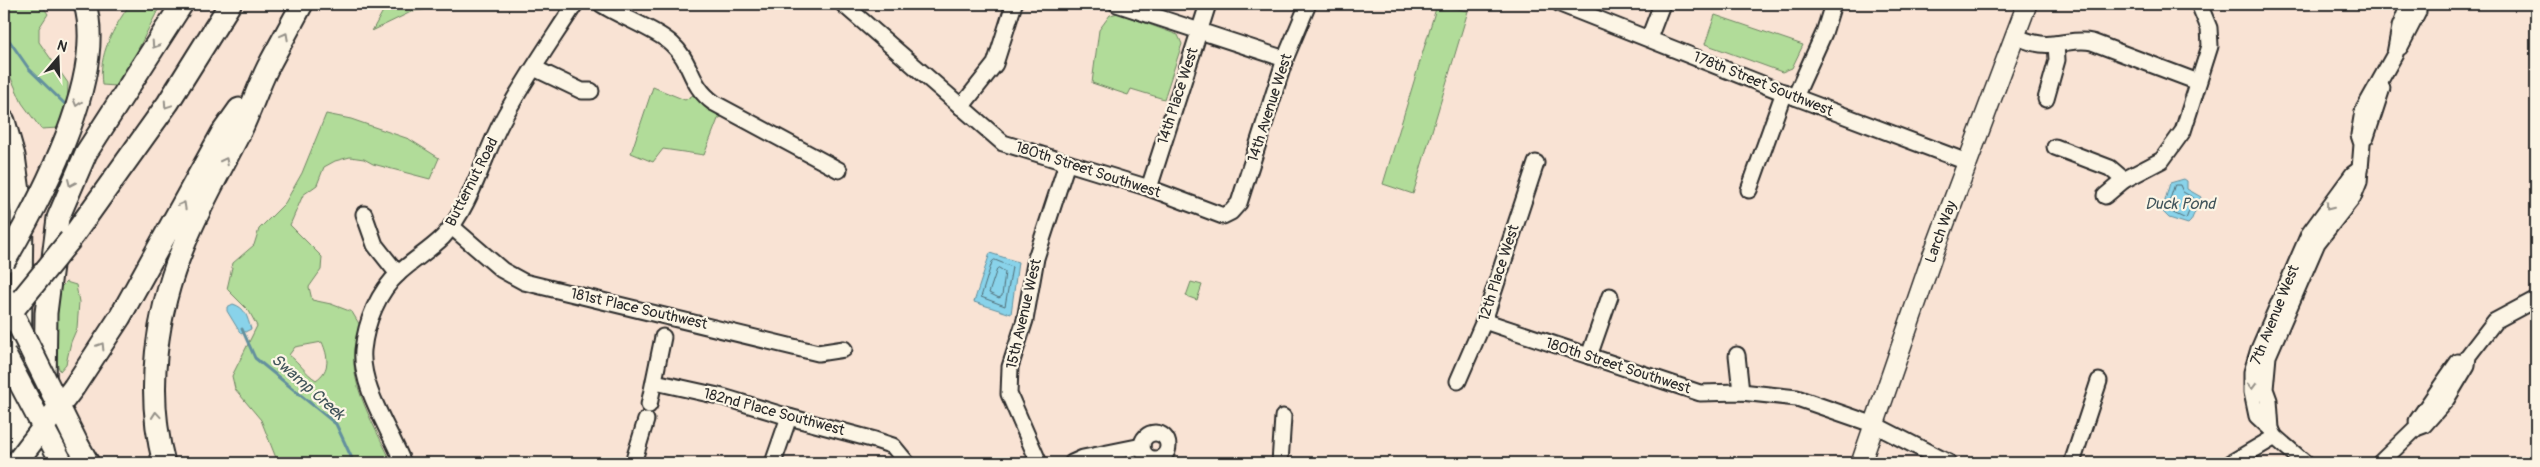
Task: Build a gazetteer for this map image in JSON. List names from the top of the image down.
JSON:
{
  "streets": {
    "main road": ["Larch Way"],
    "street": [
      "178th Street Southwest",
      "14th Place West",
      "14th Avenue West",
      "180th Street Southwest",
      "Butternut Road",
      "12th Place West",
      "181st Place Southwest",
      "15th Avenue West",
      "7th Avenue West",
      "182nd Place Southwest"
    ]
  },
  "crossings": [
    ["178th Street Southwest", "Larch Way"],
    ["14th Place West", "180th Street Southwest"],
    ["14th Avenue West", "180th Street Southwest"],
    ["180th Street Southwest", "Larch Way"],
    ["180th Street Southwest", "12th Place West"],
    ["180th Street Southwest", "15th Avenue West"],
    ["Butternut Road", "181st Place Southwest"]
  ],
  "water": ["Duck Pond", "Swamp Creek"],
  "north": "top"
}
